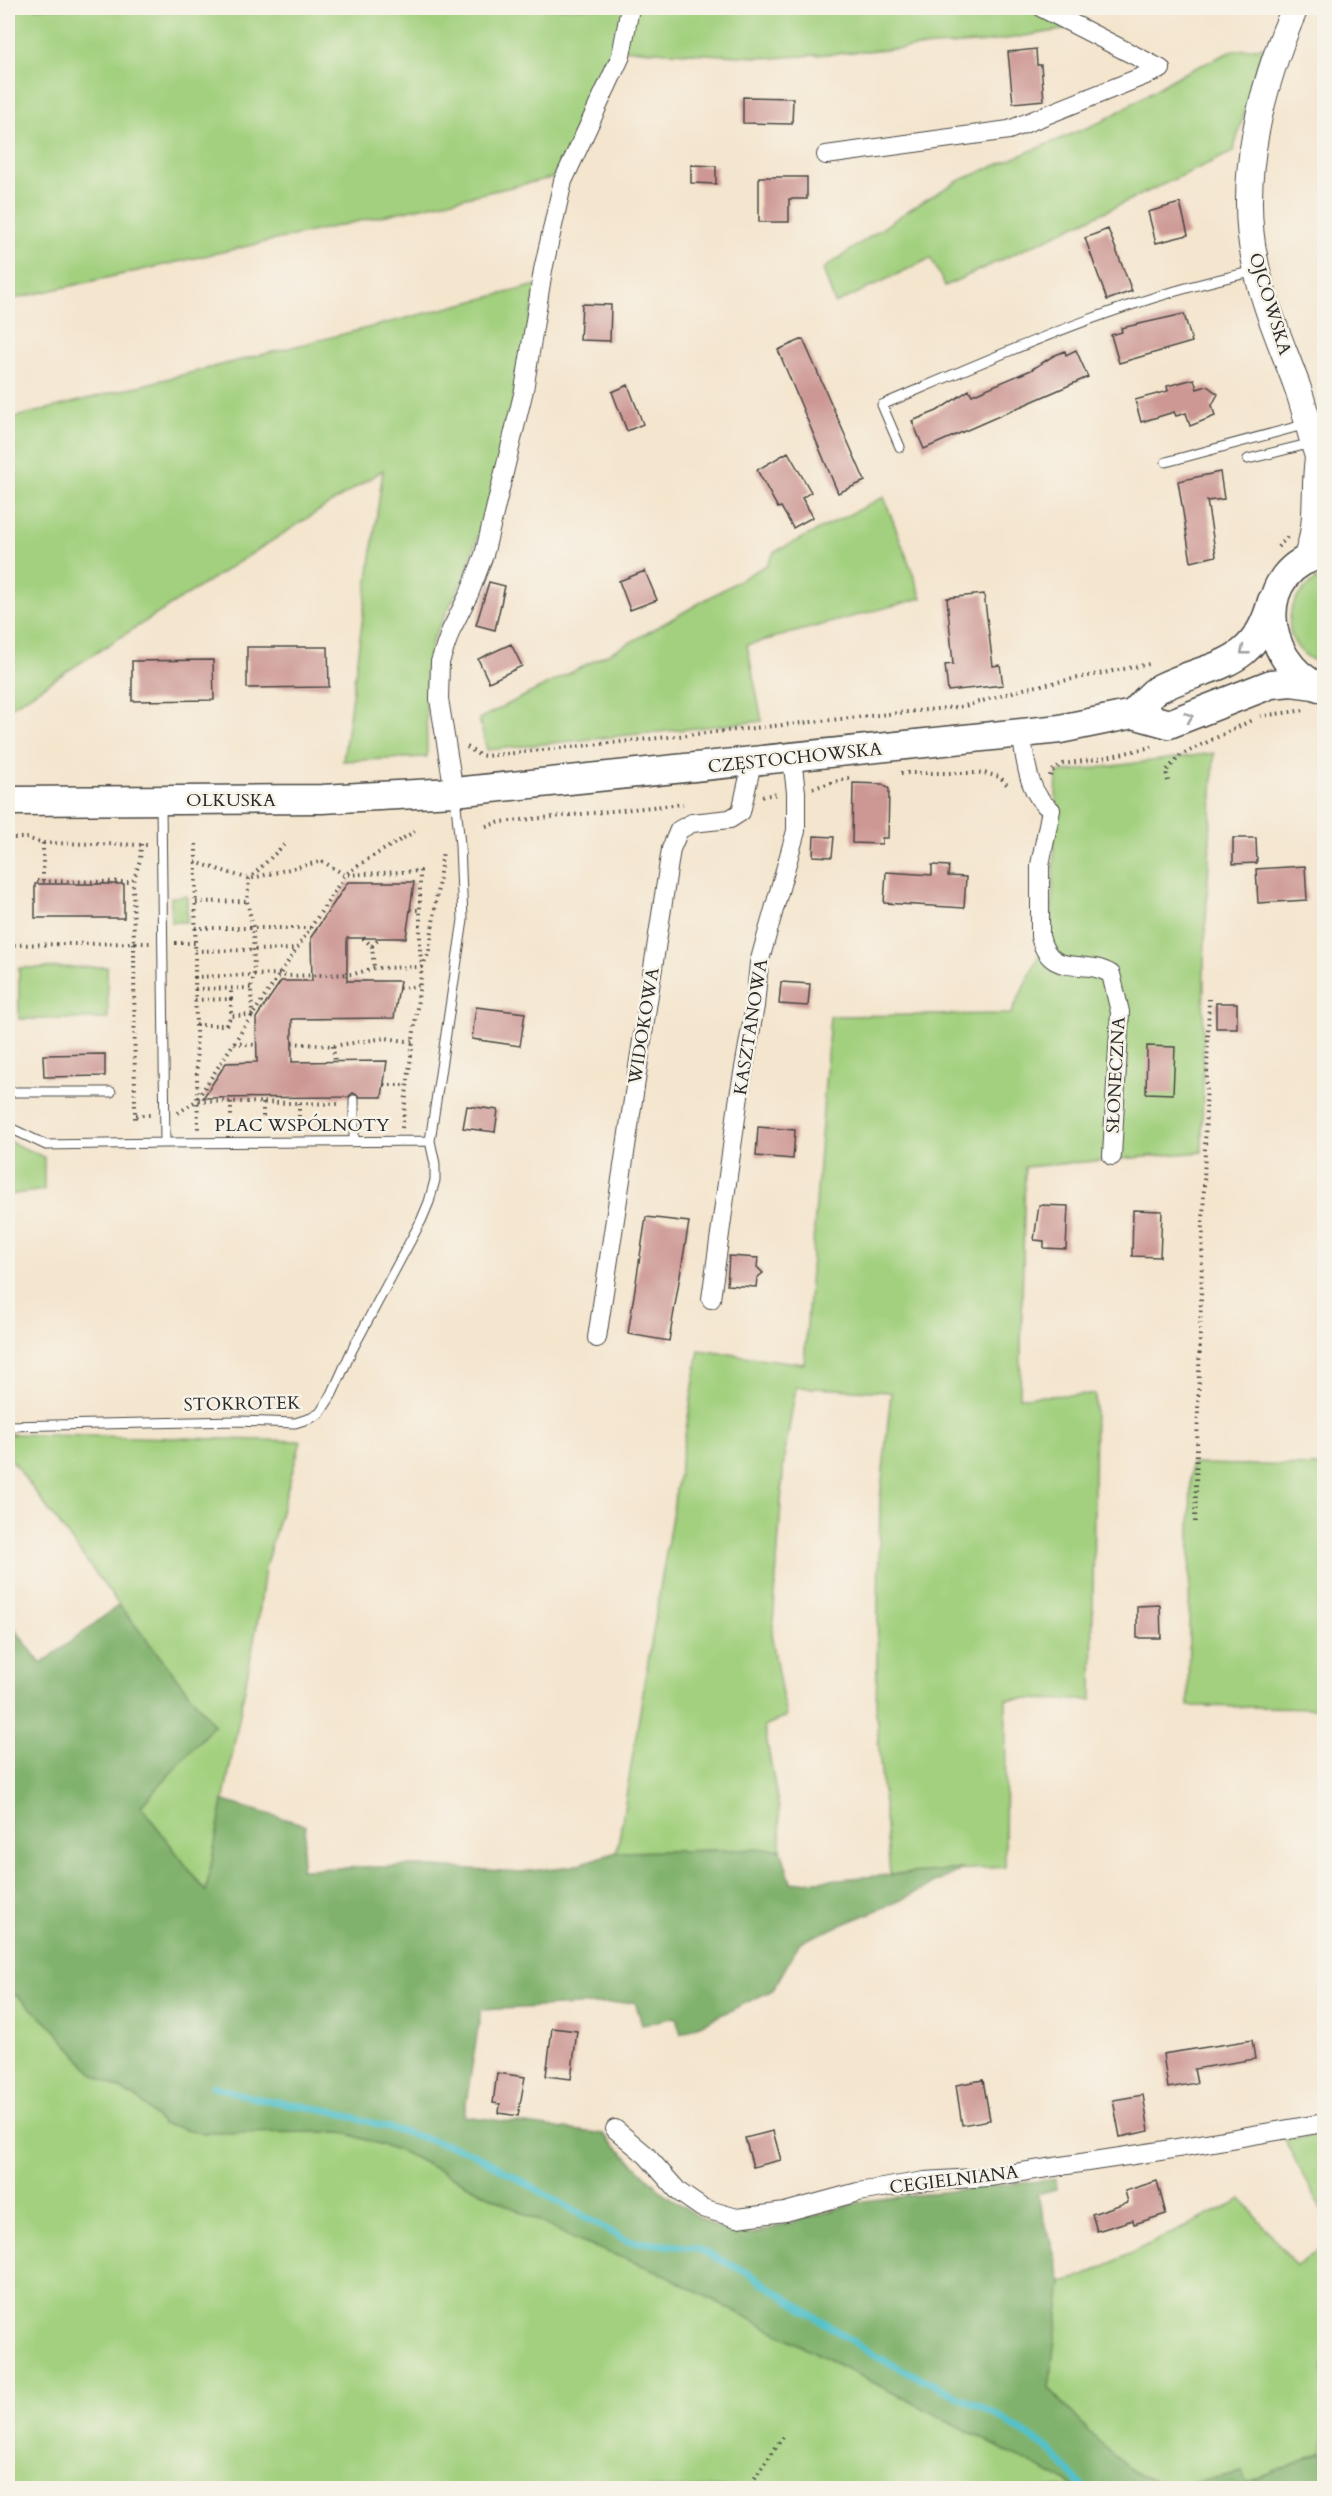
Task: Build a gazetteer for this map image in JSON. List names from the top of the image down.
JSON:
{
  "streets": {
    "main road": ["CZĘSTOCHOWSKA", "OLKUSKA"],
    "street": [
      "OJCOWSKA",
      "WIDOKOWA",
      "KASZTANOWA",
      "SŁONECZNA",
      "CEGIELNIANA"
    ],
    "lane": ["PLAC WSPÓLNOTY", "STOKROTEK"]
  },
  "crossings": [
    ["CZĘSTOCHOWSKA", "OLKUSKA"],
    ["CZĘSTOCHOWSKA", "WIDOKOWA"],
    ["CZĘSTOCHOWSKA", "KASZTANOWA"],
    ["CZĘSTOCHOWSKA", "SŁONECZNA"],
    ["PLAC WSPÓLNOTY", "STOKROTEK"]
  ]
}
